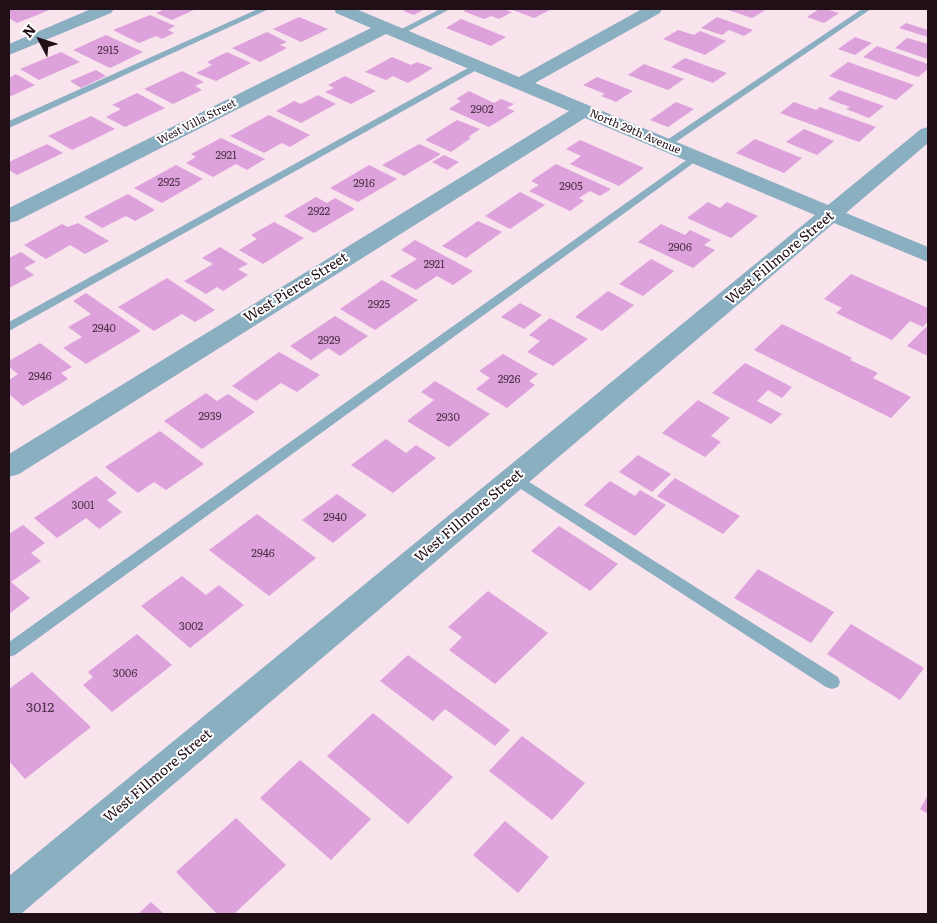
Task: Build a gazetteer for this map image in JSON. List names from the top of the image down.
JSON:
{
  "streets": {
    "street": [
      "West Villa Street",
      "North 29th Avenue",
      "West Fillmore Street",
      "West Pierce Street"
    ]
  },
  "crossings": [
    ["West Villa Street", "North 29th Avenue"],
    ["North 29th Avenue", "West Fillmore Street"],
    ["North 29th Avenue", "West Pierce Street"]
  ],
  "house_numbers": [
    "2915",
    "2902",
    "2921",
    "2925",
    "2916",
    "2905",
    "2922",
    "2906",
    "2921",
    "2925",
    "2940",
    "2929",
    "2946",
    "2926",
    "2939",
    "2930",
    "3001",
    "2940",
    "2946",
    "3002",
    "3006",
    "3012"
  ],
  "north": "top left"
}
